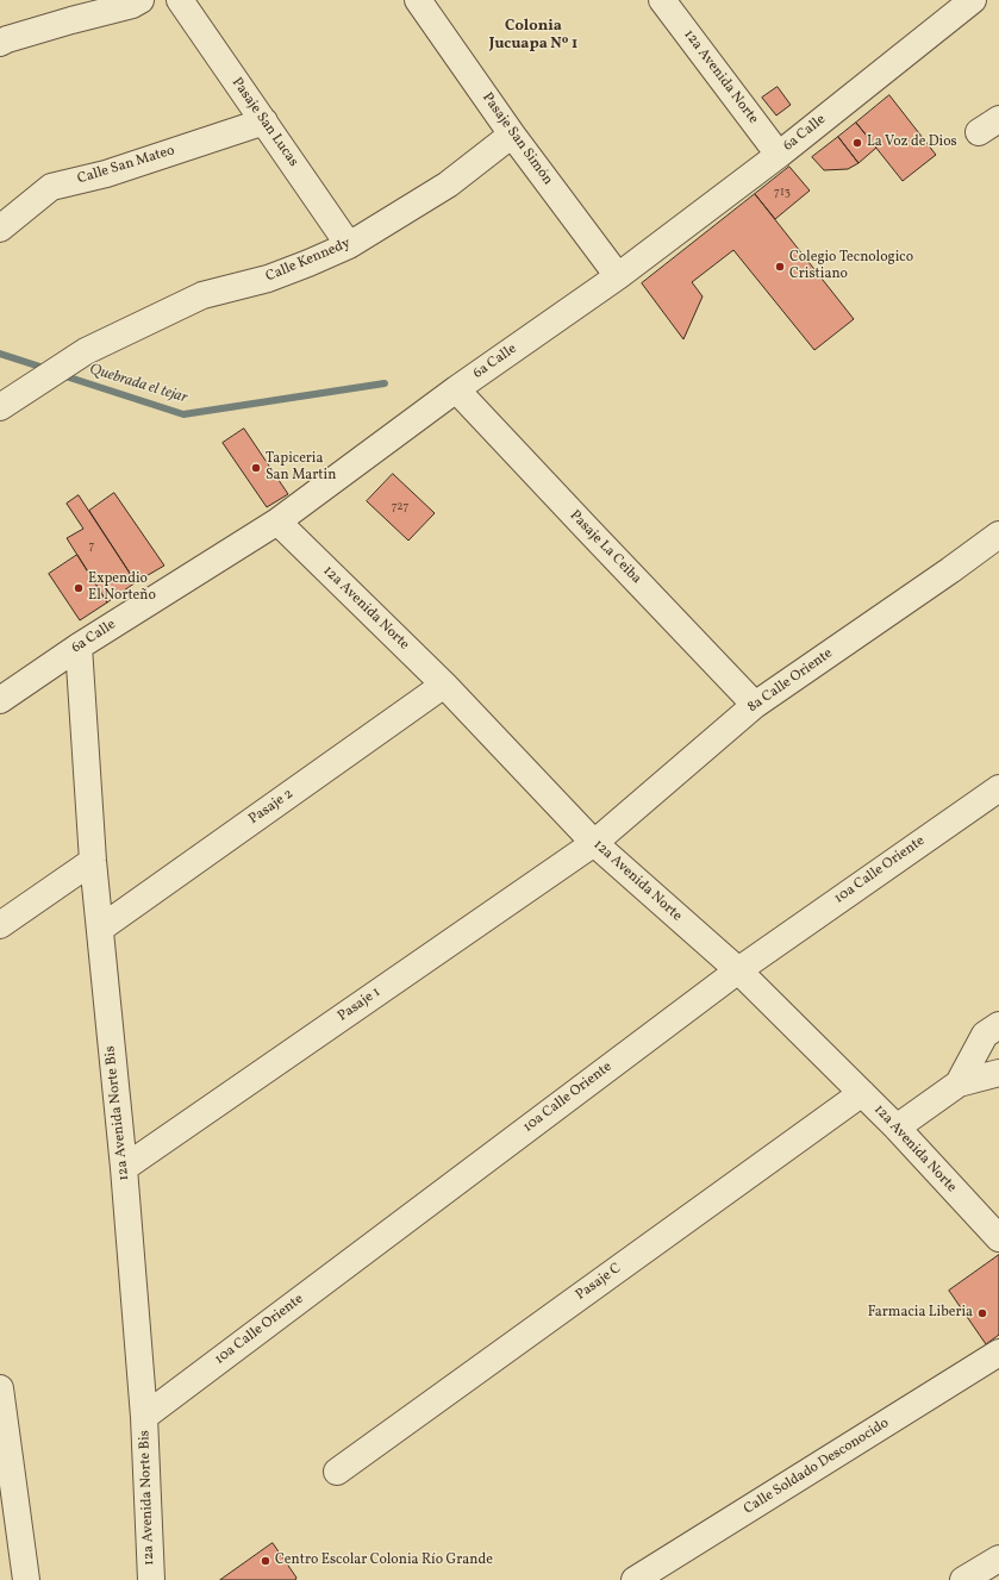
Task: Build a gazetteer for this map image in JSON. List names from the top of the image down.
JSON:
{
  "streets": {
    "street": [
      "12a Avenida Norte",
      "Pasaje San Lucas",
      "6a Calle",
      "Pasaje San Simón",
      "Calle San Mateo",
      "Calle Kennedy",
      "Pasaje La Ceiba",
      "8a Calle Oriente",
      "Pasaje 2",
      "10a Calle Oriente",
      "Pasaje 1",
      "12a Avenida Norte Bis",
      "Pasaje C",
      "Calle Soldado Desconocido"
    ]
  },
  "crossings": [
    ["12a Avenida Norte", "6a Calle"],
    ["12a Avenida Norte", "8a Calle Oriente"],
    ["12a Avenida Norte", "Pasaje 2"],
    ["12a Avenida Norte", "10a Calle Oriente"],
    ["12a Avenida Norte", "Pasaje 1"],
    ["12a Avenida Norte", "Pasaje C"],
    ["Pasaje San Lucas", "Calle San Mateo"],
    ["Pasaje San Lucas", "Calle Kennedy"],
    ["6a Calle", "Pasaje San Simón"],
    ["6a Calle", "Pasaje La Ceiba"],
    ["6a Calle", "12a Avenida Norte Bis"],
    ["Pasaje San Simón", "Calle Kennedy"],
    ["Pasaje La Ceiba", "8a Calle Oriente"],
    ["8a Calle Oriente", "Pasaje 1"],
    ["Pasaje 2", "12a Avenida Norte Bis"],
    ["10a Calle Oriente", "12a Avenida Norte Bis"],
    ["Pasaje 1", "12a Avenida Norte Bis"]
  ],
  "districts": ["Colonia Jucuapa Nº 1"],
  "water": ["Quebrada el tejar"],
  "places": [
    "La Voz de Dios",
    "Colegio Tecnologico Cristiano",
    "Tapiceria San Martin",
    "Expendio El Norteño",
    "Farmacia Liberia",
    "Centro Escolar Colonia Río Grande"
  ],
  "house_numbers": ["713", "727", "7"]
}
